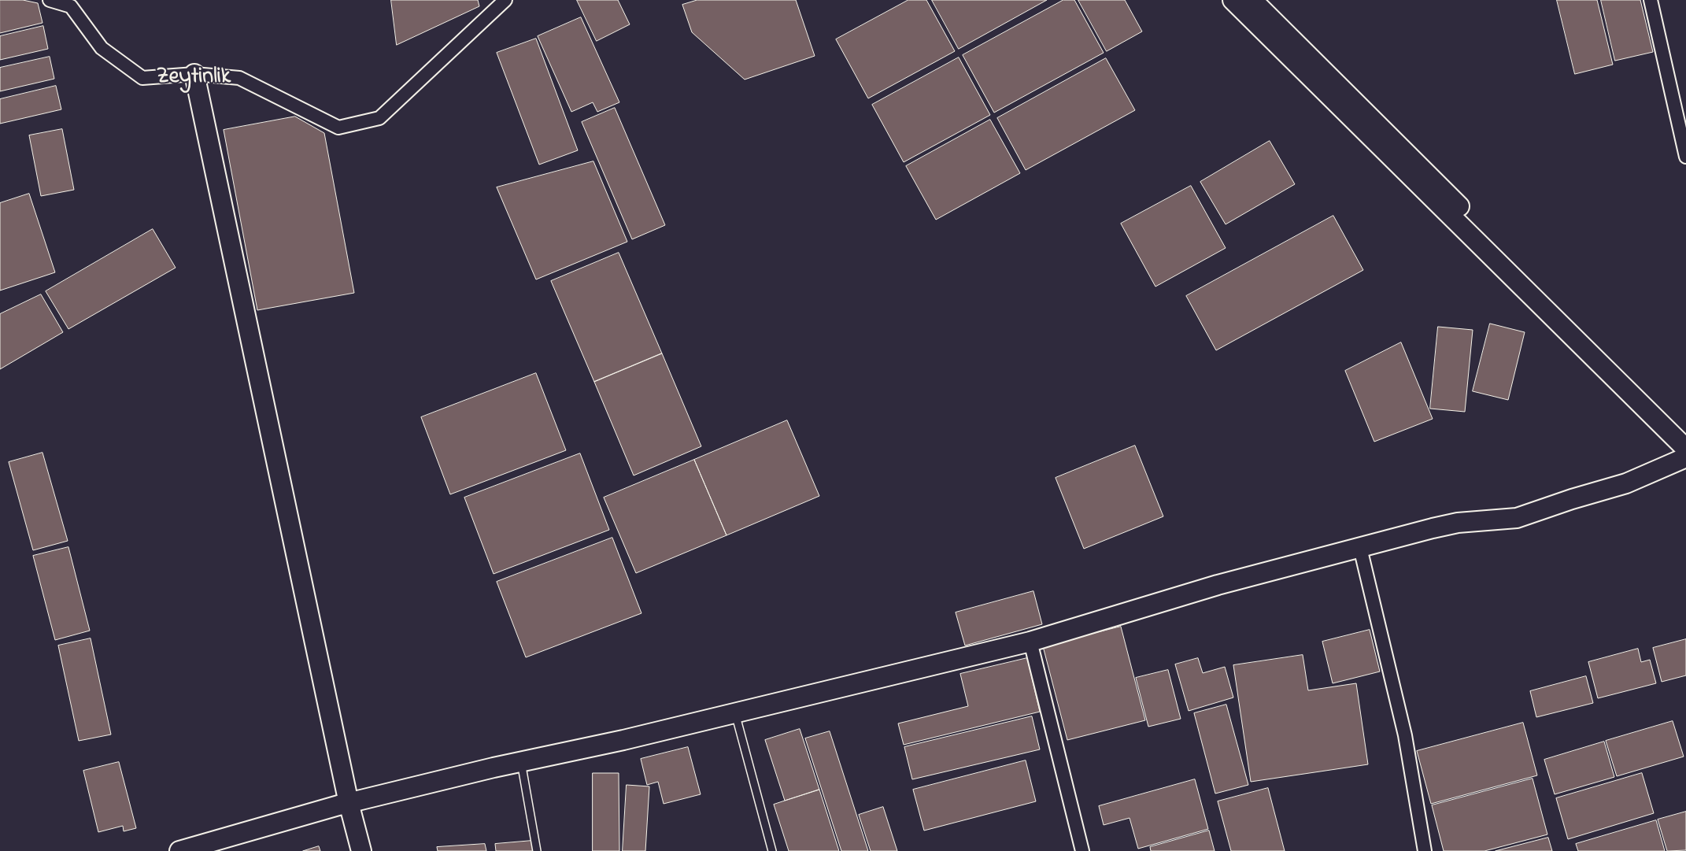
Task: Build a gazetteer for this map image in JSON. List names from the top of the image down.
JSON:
{
  "districts": ["Zeytinlik"]
}
